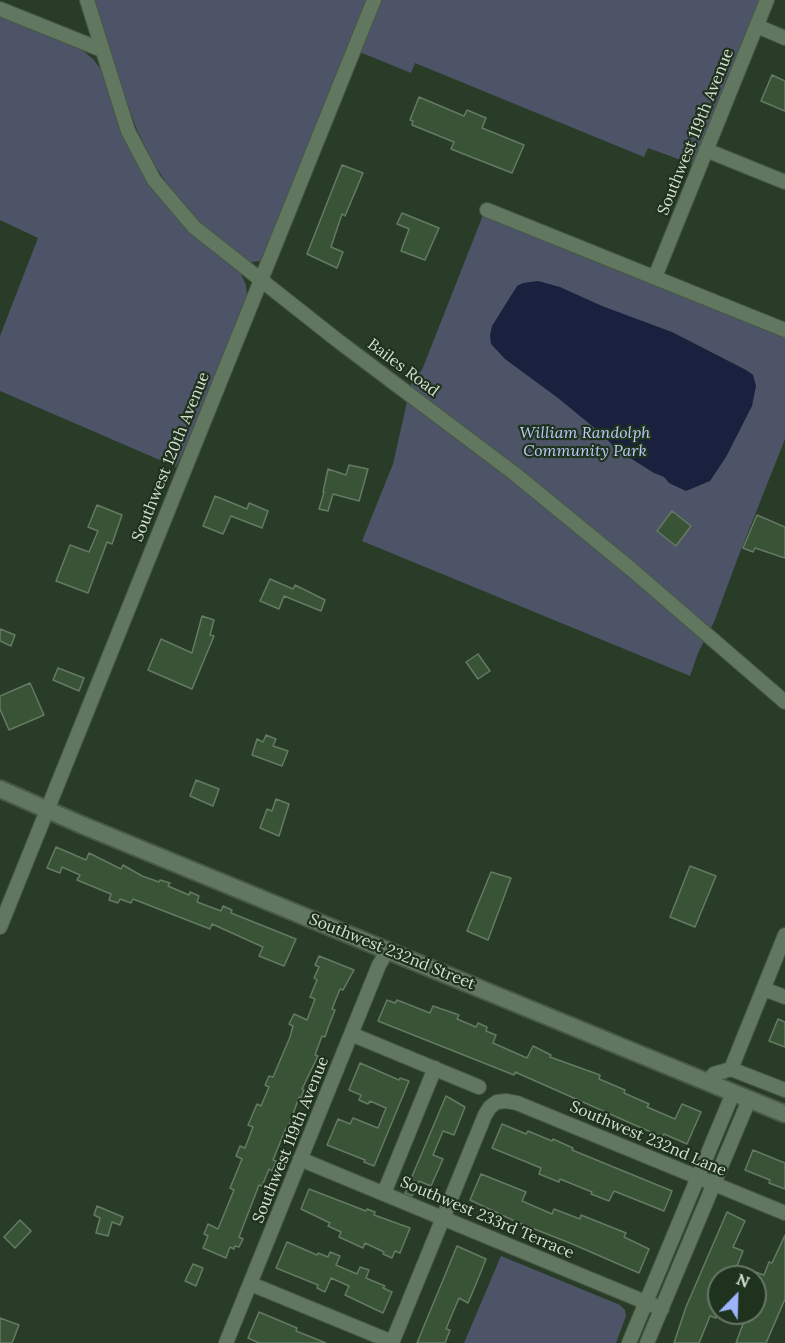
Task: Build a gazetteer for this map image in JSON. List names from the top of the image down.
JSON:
{
  "streets": {
    "street": [
      "Southwest 119th Avenue",
      "Bailes Road",
      "Southwest 120th Avenue",
      "Southwest 232nd Street",
      "Southwest 232nd Lane",
      "Southwest 233rd Terrace"
    ]
  },
  "crossings": [
    ["Southwest 119th Avenue", "Southwest 232nd Street"],
    ["Southwest 119th Avenue", "Southwest 233rd Terrace"],
    ["Bailes Road", "Southwest 120th Avenue"],
    ["Southwest 120th Avenue", "Southwest 232nd Street"],
    ["Southwest 232nd Lane", "Southwest 233rd Terrace"]
  ],
  "parks": ["William Randolph Community Park"],
  "north": "top right"
}
